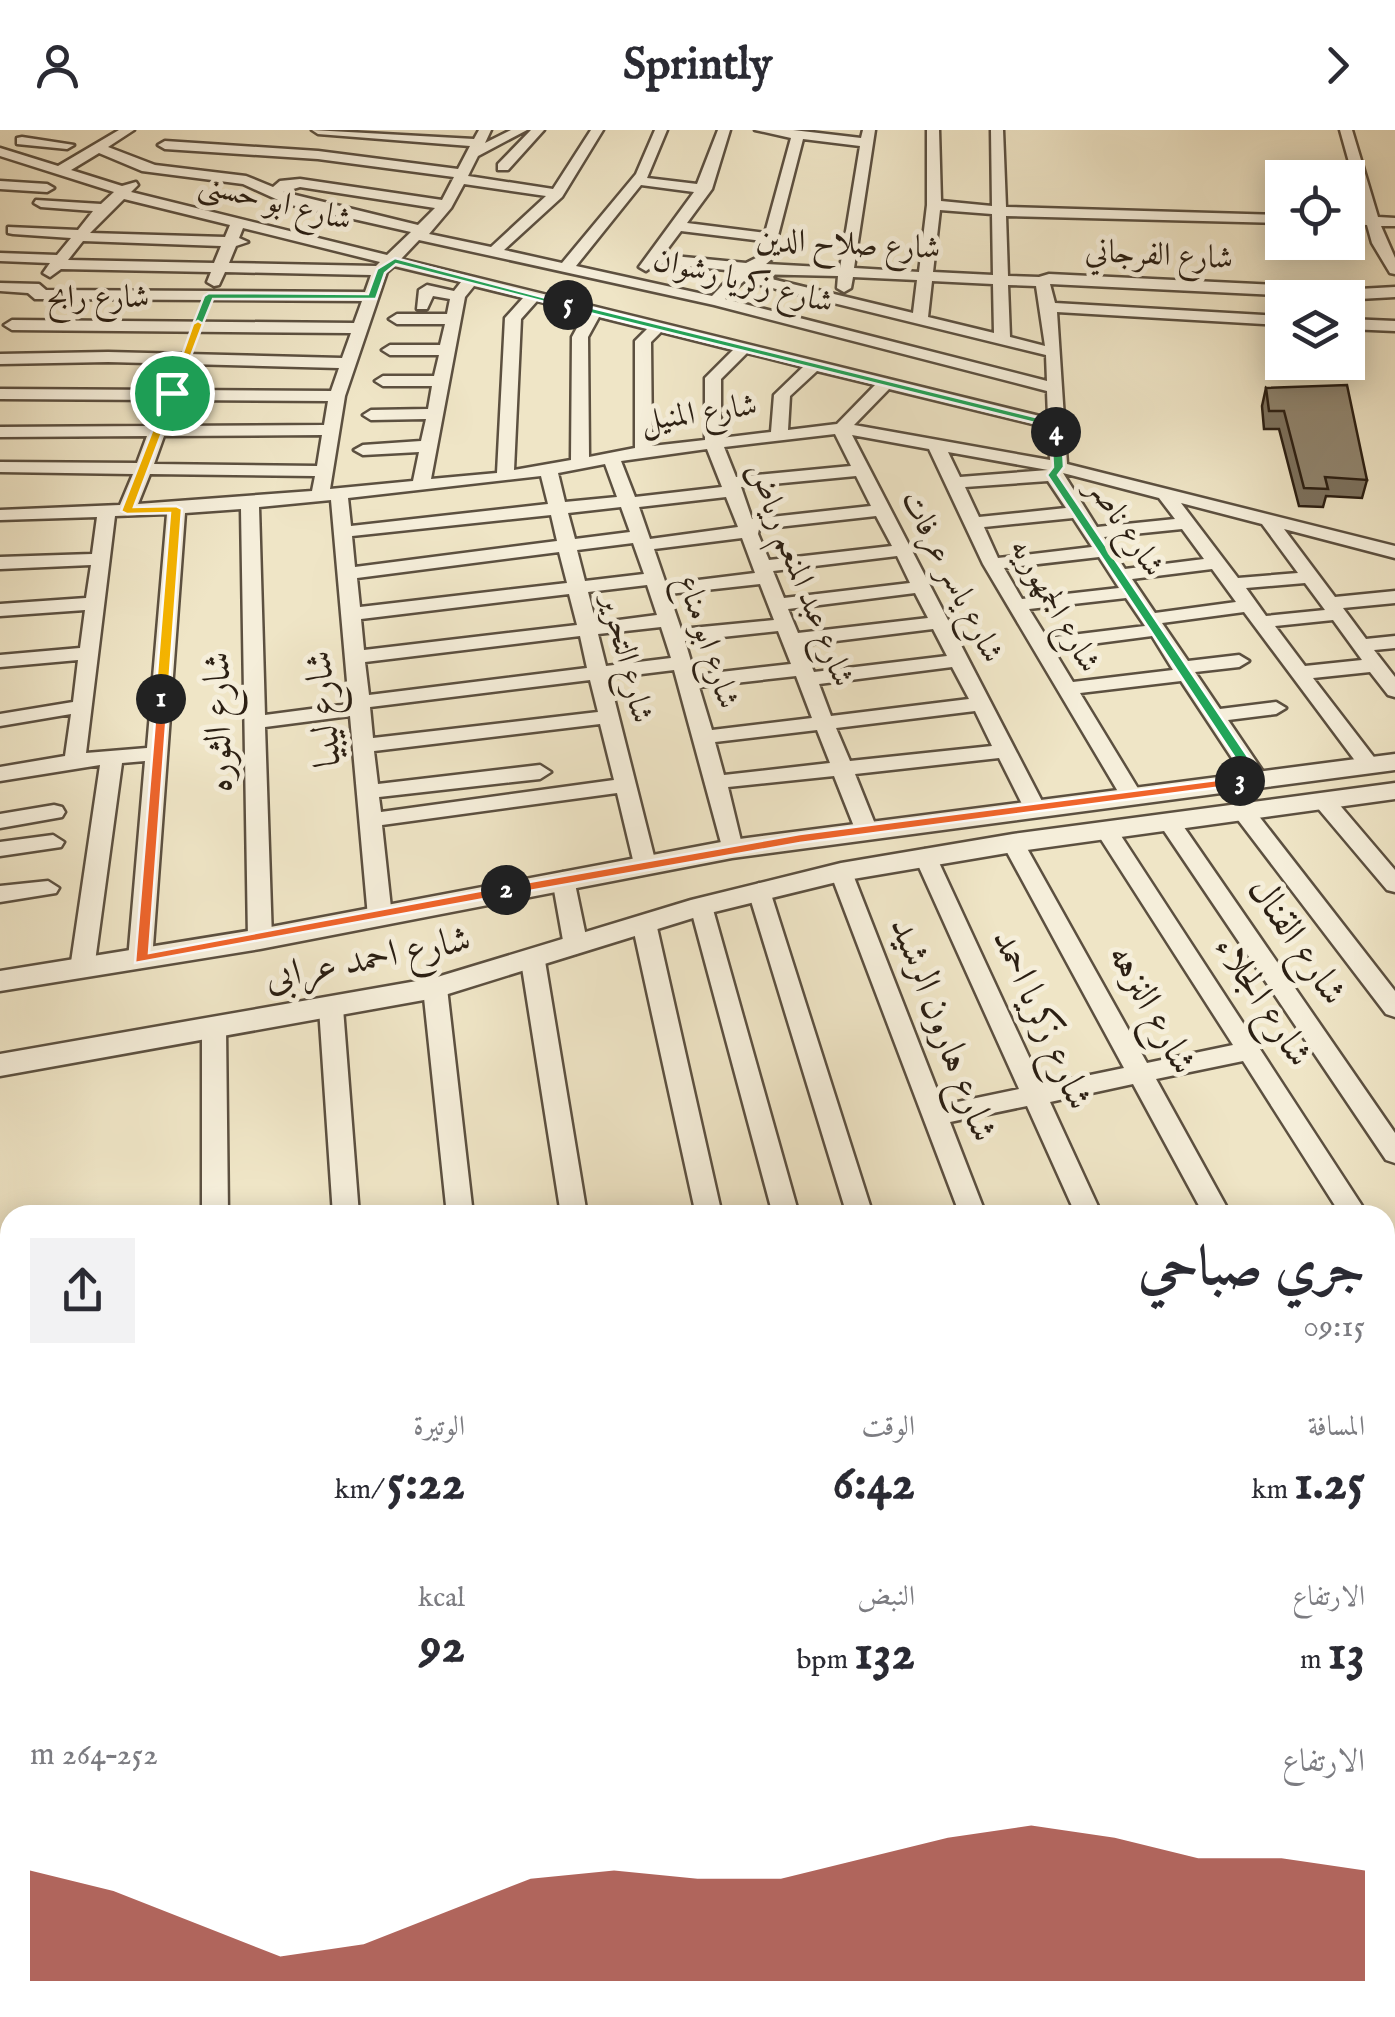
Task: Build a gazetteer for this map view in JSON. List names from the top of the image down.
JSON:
{
  "streets": {
    "street": [
      "شارع ابو حسنى",
      "شارع صلاح الدين",
      "شارع الفرجاني",
      "شارع زكريا رشوان",
      "شارع رابح",
      "شارع المنيل",
      "شارع ناصر",
      "شارع عبد المنعم رياض",
      "شارع ياسر عرفات",
      "شارع الجمهوريه",
      "شارع ابو مناع",
      "شارع التحرير",
      "شارع ليبيا",
      "شارع الثوره",
      "شارع القنال",
      "شارع احمد عرابى",
      "شارع الجلاء",
      "شارع النزهه",
      "شارع زكريا احمد",
      "شارع هارون الرشيد"
    ]
  },
  "crossings": [
    ["شارع ابو حسنى", "شارع ناصر"],
    ["شارع ابو حسنى", "شارع عبد المنعم رياض"],
    ["شارع ابو حسنى", "شارع ليبيا"],
    ["شارع صلاح الدين", "شارع الفرجاني"],
    ["شارع صلاح الدين", "شارع ناصر"],
    ["شارع الفرجاني", "شارع ناصر"],
    ["شارع زكريا رشوان", "شارع ناصر"],
    ["شارع رابح", "شارع ليبيا"],
    ["شارع المنيل", "شارع ناصر"],
    ["شارع المنيل", "شارع عبد المنعم رياض"],
    ["شارع المنيل", "شارع ياسر عرفات"],
    ["شارع المنيل", "شارع الجمهوريه"],
    ["شارع المنيل", "شارع ابو مناع"],
    ["شارع المنيل", "شارع التحرير"],
    ["شارع المنيل", "شارع ليبيا"],
    ["شارع المنيل", "شارع الثوره"],
    ["شارع ناصر", "شارع احمد عرابى"],
    ["شارع عبد المنعم رياض", "شارع احمد عرابى"],
    ["شارع ياسر عرفات", "شارع احمد عرابى"],
    ["شارع الجمهوريه", "شارع احمد عرابى"],
    ["شارع ابو مناع", "شارع احمد عرابى"],
    ["شارع التحرير", "شارع احمد عرابى"],
    ["شارع ليبيا", "شارع احمد عرابى"],
    ["شارع الثوره", "شارع احمد عرابى"],
    ["شارع القنال", "شارع احمد عرابى"],
    ["شارع احمد عرابى", "شارع الجلاء"],
    ["شارع احمد عرابى", "شارع النزهه"],
    ["شارع احمد عرابى", "شارع زكريا احمد"],
    ["شارع احمد عرابى", "شارع هارون الرشيد"]
  ],
  "page": {
    "header": "Sprintly",
    "pins": [
      "5",
      "4",
      "1",
      "3",
      "2"
    ],
    "heading": ["جري صباحي", "09:15"],
    "stats": [
      ["المسافة", "1.25 km"],
      ["الوقت", "6:42"],
      ["الوتيرة", "5:22 /km"],
      ["الارتفاع", "13 m"],
      ["النبض", "132 bpm"],
      ["kcal", "92"]
    ],
    "chart": ["الارتفاع", "252–264 m"]
  }
}
